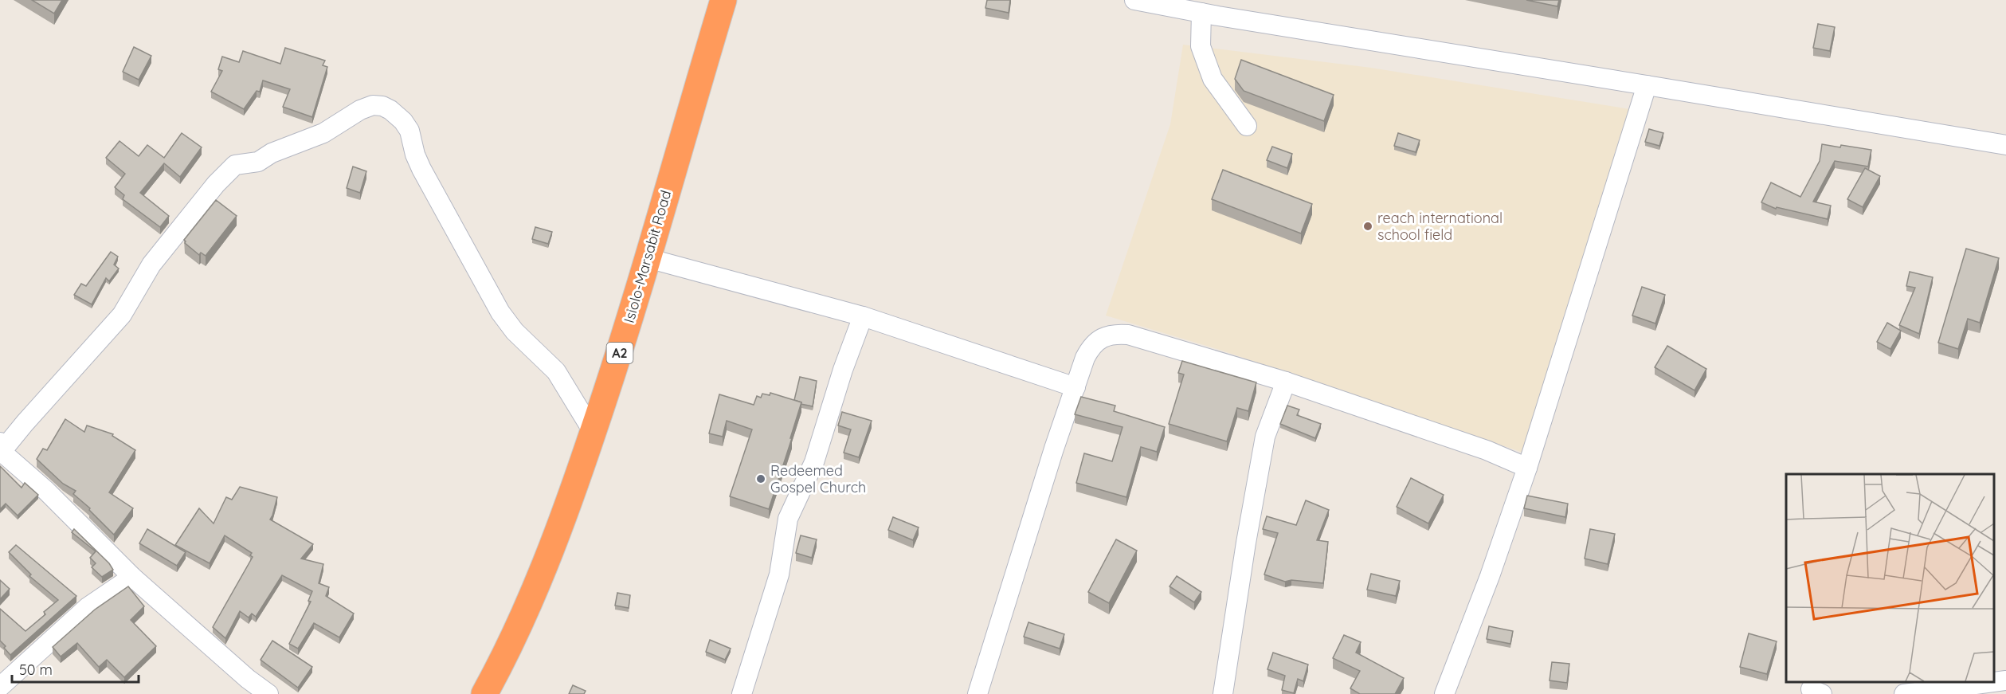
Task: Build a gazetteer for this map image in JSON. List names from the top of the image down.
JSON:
{
  "streets": {
    "highway": ["Isiolo-Marsabit Road", "A2"]
  },
  "places": ["reach international school field", "Redeemed Gospel Church"],
  "scale_bar": "50 m"
}
